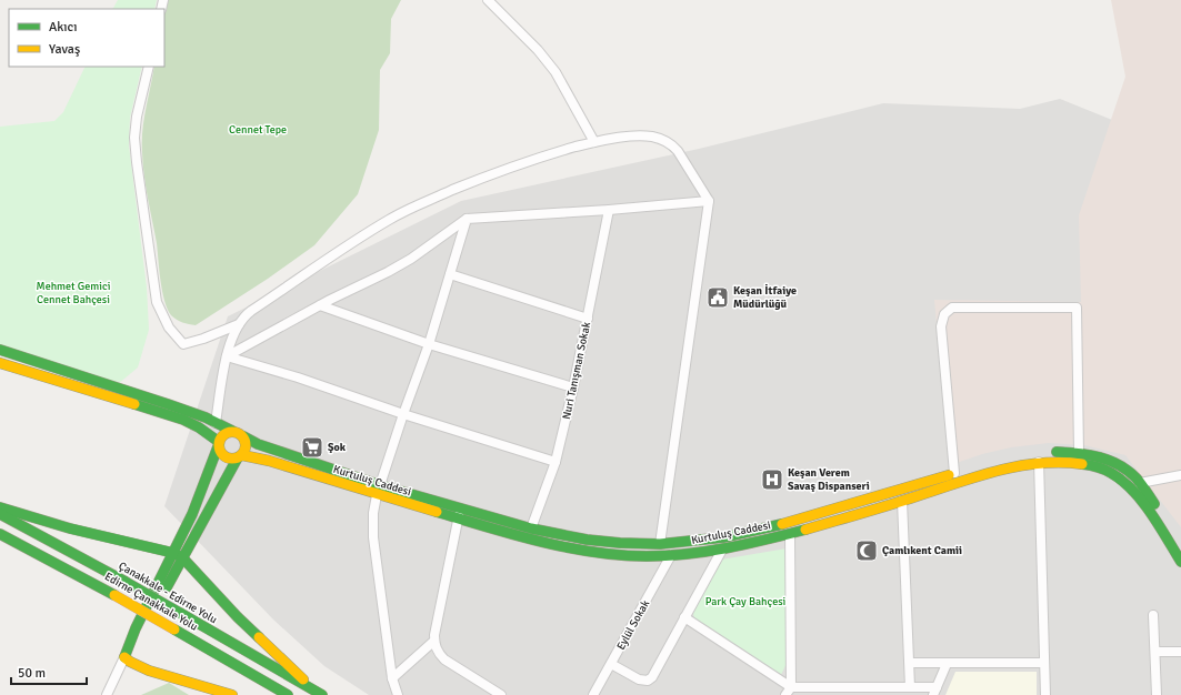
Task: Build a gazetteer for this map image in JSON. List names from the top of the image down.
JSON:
{
  "streets": {
    "main road": ["Kurtuluş Caddesi", "Çanakkale - Edirne Yolu", "Edirne Çanakkale Yolu"],
    "street": ["Nuri Tanışman Sokak", "Eylül Sokak"]
  },
  "crossings": [
    ["Nuri Tanışman Sokak", "Kurtuluş Caddesi"],
    ["Kurtuluş Caddesi", "Eylül Sokak"]
  ],
  "parks": ["Cennet Tepe", "Mehmet Gemici Cennet Bahçesi", "Park Çay Bahçesi"],
  "places": {
    "public building": ["Keşan İtfaiye Müdürlüğü"],
    "supermarket": ["Şok"],
    "hospital": ["Keşan Verem Savaş Dispanseri"],
    "mosque": ["Çamlıkent Camii"]
  },
  "legend": ["Akıcı", "Yavaş"],
  "scale_bar": "50 m"
}
